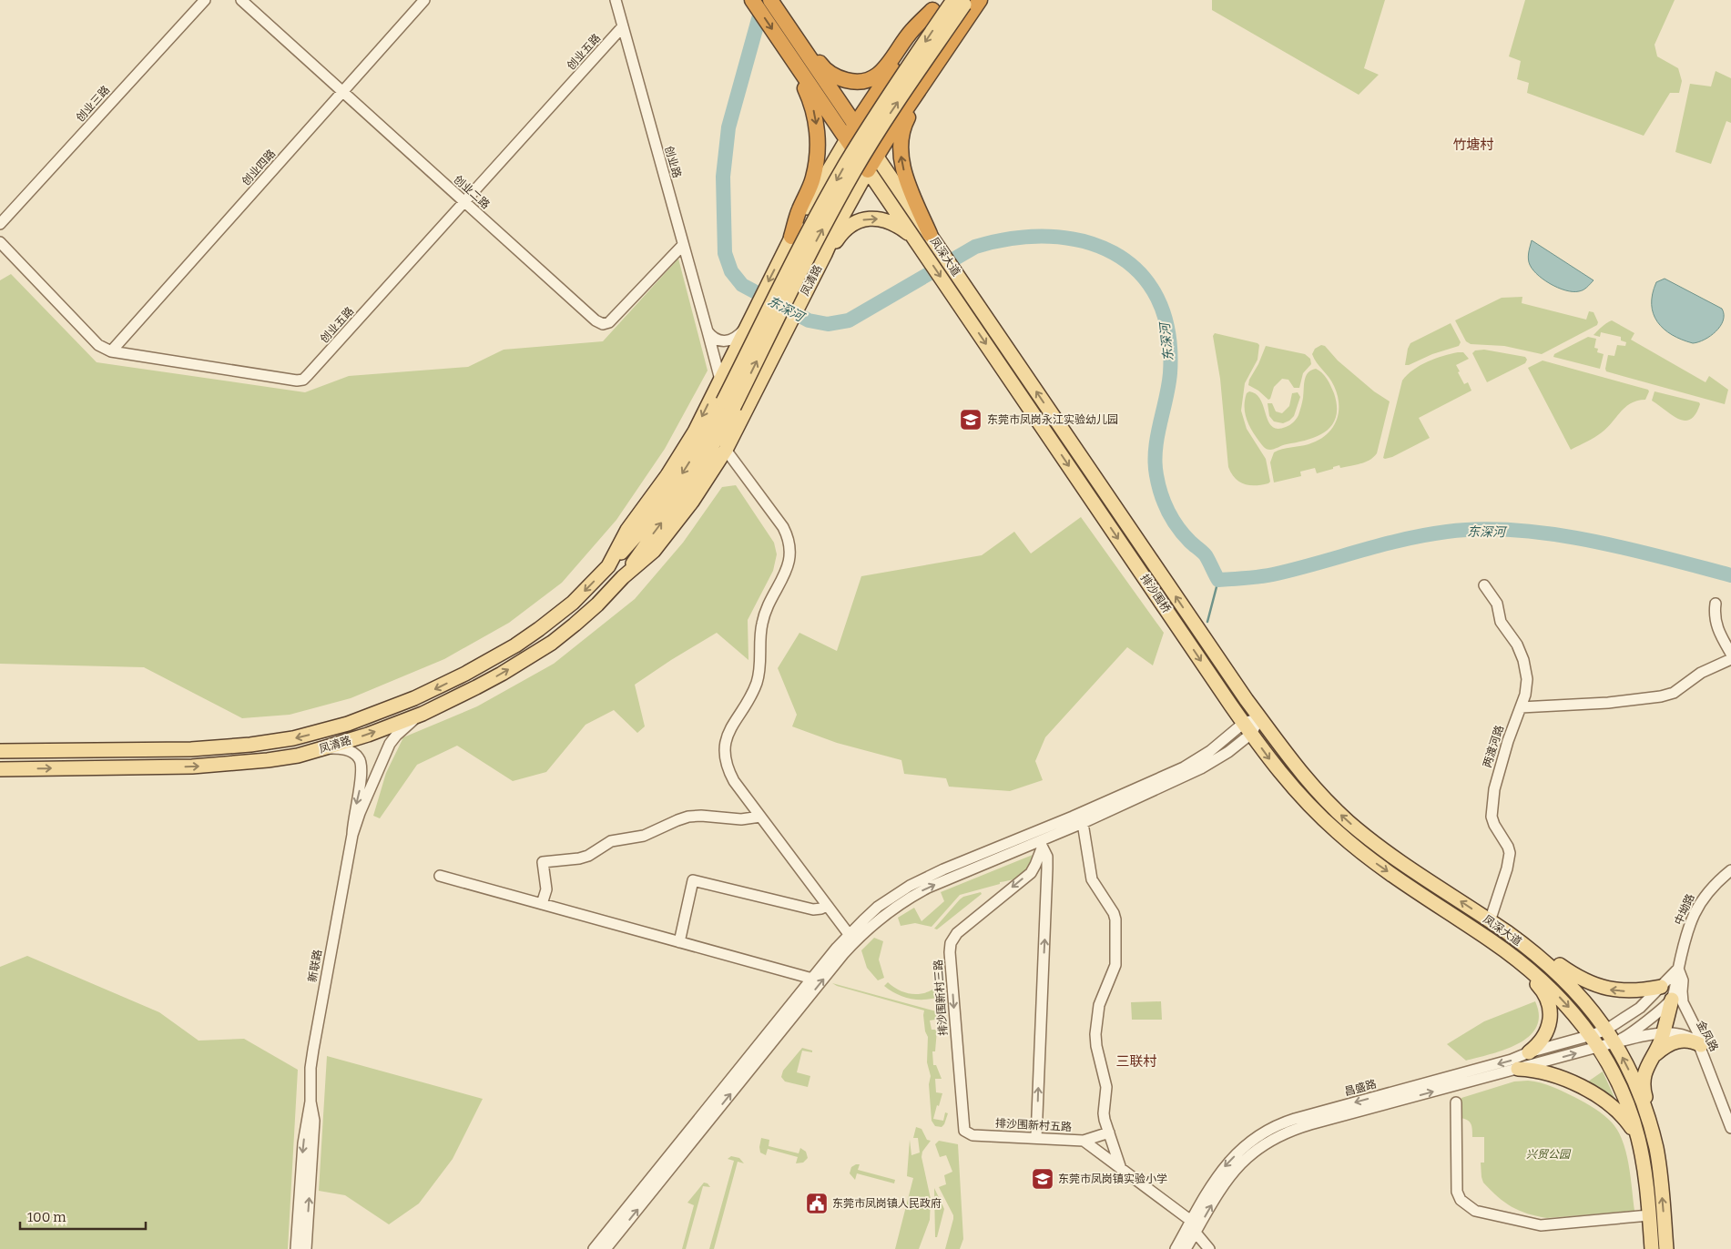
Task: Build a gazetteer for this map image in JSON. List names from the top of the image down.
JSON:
{
  "streets": {
    "highway": ["凤深大道", "凤清路"],
    "main road": ["排沙围桥"],
    "street": [
      "创业五路",
      "创业三路",
      "创业路",
      "创业四路",
      "创业二路",
      "两渡河路",
      "中坳路",
      "新联路",
      "排沙围新村三路",
      "金凤路",
      "昌盛路",
      "排沙围新村五路"
    ]
  },
  "crossings": [
    ["创业五路", "创业路"],
    ["创业五路", "创业四路"],
    ["创业五路", "创业二路"],
    ["创业路", "创业二路"],
    ["创业路", "凤清路"],
    ["创业四路", "创业二路"],
    ["凤深大道", "凤清路"],
    ["凤深大道", "排沙围桥"],
    ["凤深大道", "两渡河路"],
    ["凤深大道", "昌盛路"],
    ["凤清路", "新联路"],
    ["中坳路", "金凤路"],
    ["中坳路", "昌盛路"],
    ["排沙围新村三路", "排沙围新村五路"],
    ["金凤路", "昌盛路"],
    ["昌盛路", "排沙围新村五路"]
  ],
  "districts": ["竹塘村", "三联村"],
  "water": ["东深河"],
  "parks": ["兴贸公园"],
  "places": {
    "school or university": ["东莞市凤岗永江实验幼儿园", "东莞市凤岗镇实验小学"],
    "public building": ["东莞市凤岗镇人民政府"]
  },
  "scale_bar": "100 m"
}
